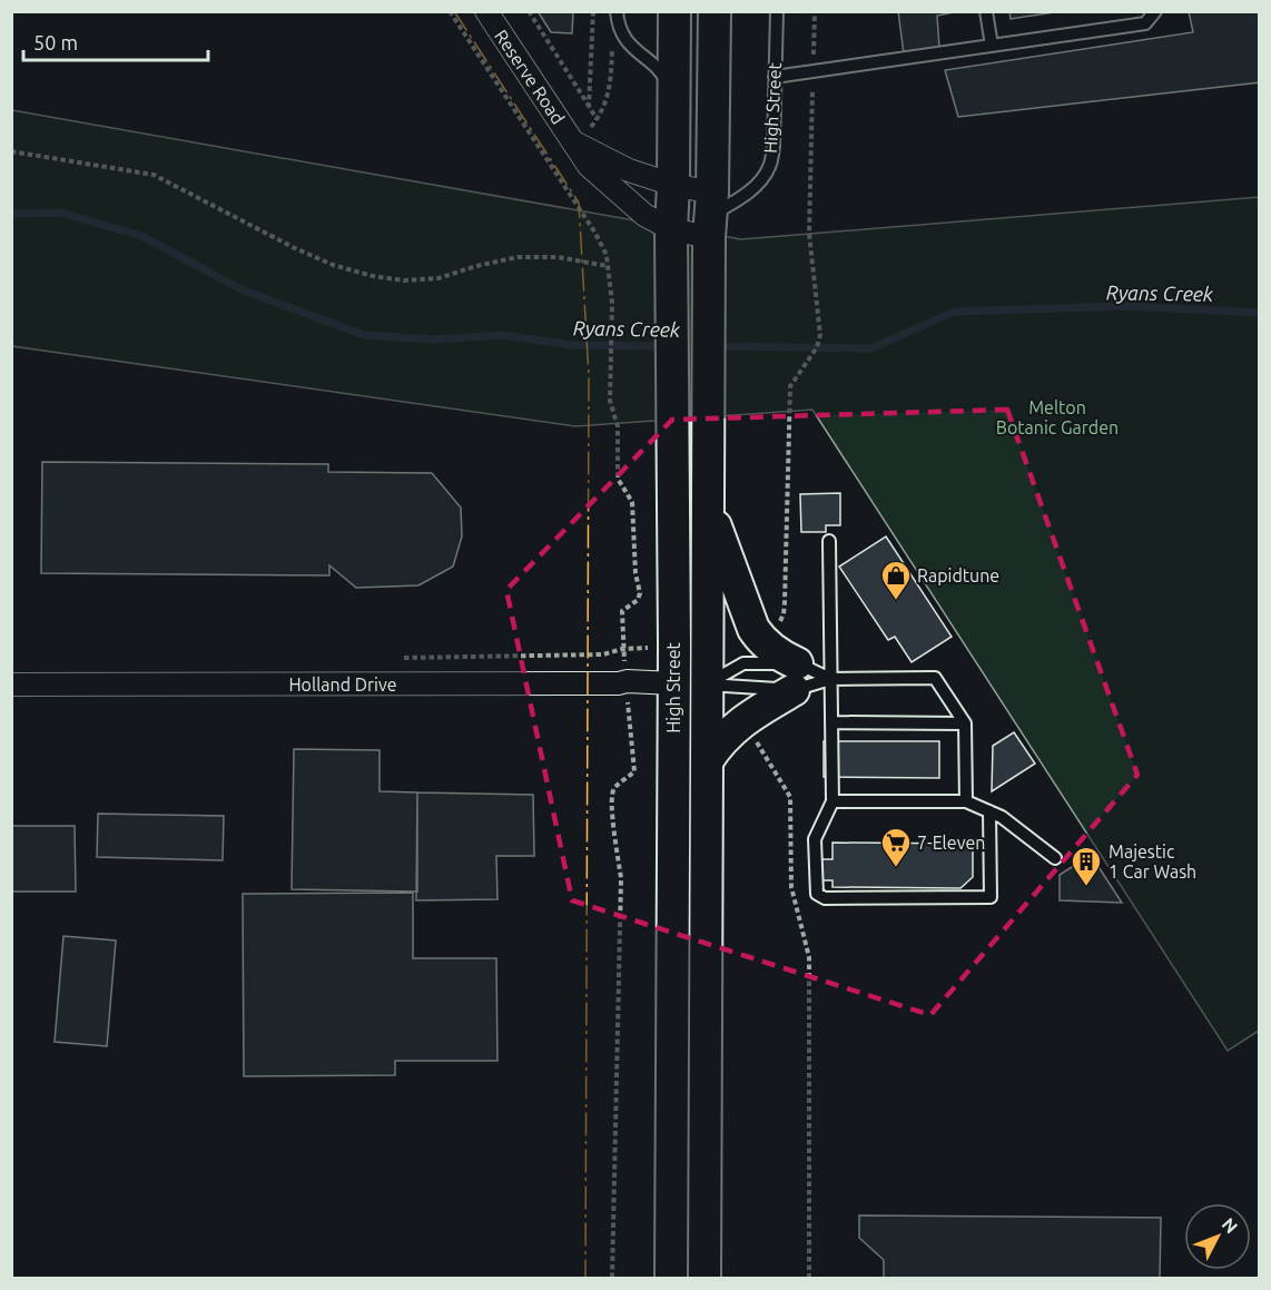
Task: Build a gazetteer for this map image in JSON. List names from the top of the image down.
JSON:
{
  "streets": {
    "main road": ["High Street"],
    "street": ["Reserve Road", "Holland Drive"]
  },
  "crossings": [
    ["Reserve Road", "High Street"],
    ["High Street", "Holland Drive"]
  ],
  "water": ["Ryans Creek"],
  "parks": ["Melton Botanic Garden"],
  "places": {
    "shop": ["Rapidtune"],
    "supermarket": ["7-Eleven"],
    "building": ["Majestic 1 Car Wash"]
  },
  "scale_bar": "50 m",
  "north": "top right"
}
